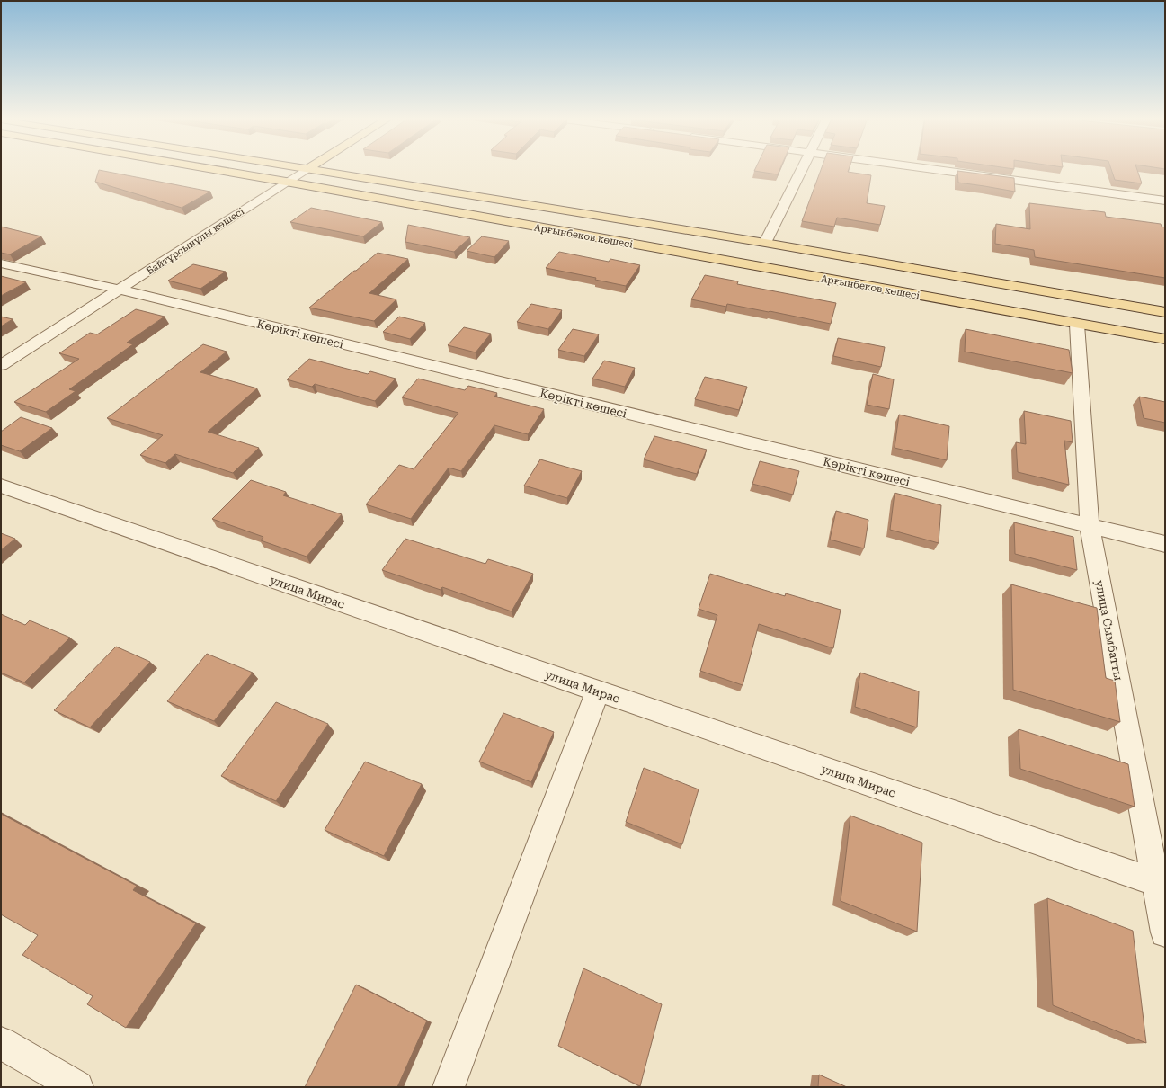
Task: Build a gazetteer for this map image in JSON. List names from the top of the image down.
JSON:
{
  "streets": {
    "main road": ["Арғынбеков көшесі"],
    "street": [
      "Байтұрсынұлы көшесі",
      "Көрікті көшесі",
      "улица Мирас",
      "улица Сымбатты"
    ]
  },
  "crossings": [
    ["Арғынбеков көшесі", "Байтұрсынұлы көшесі"],
    ["Арғынбеков көшесі", "улица Сымбатты"],
    ["Байтұрсынұлы көшесі", "Көрікті көшесі"],
    ["Көрікті көшесі", "улица Сымбатты"],
    ["улица Мирас", "улица Сымбатты"]
  ]
}
